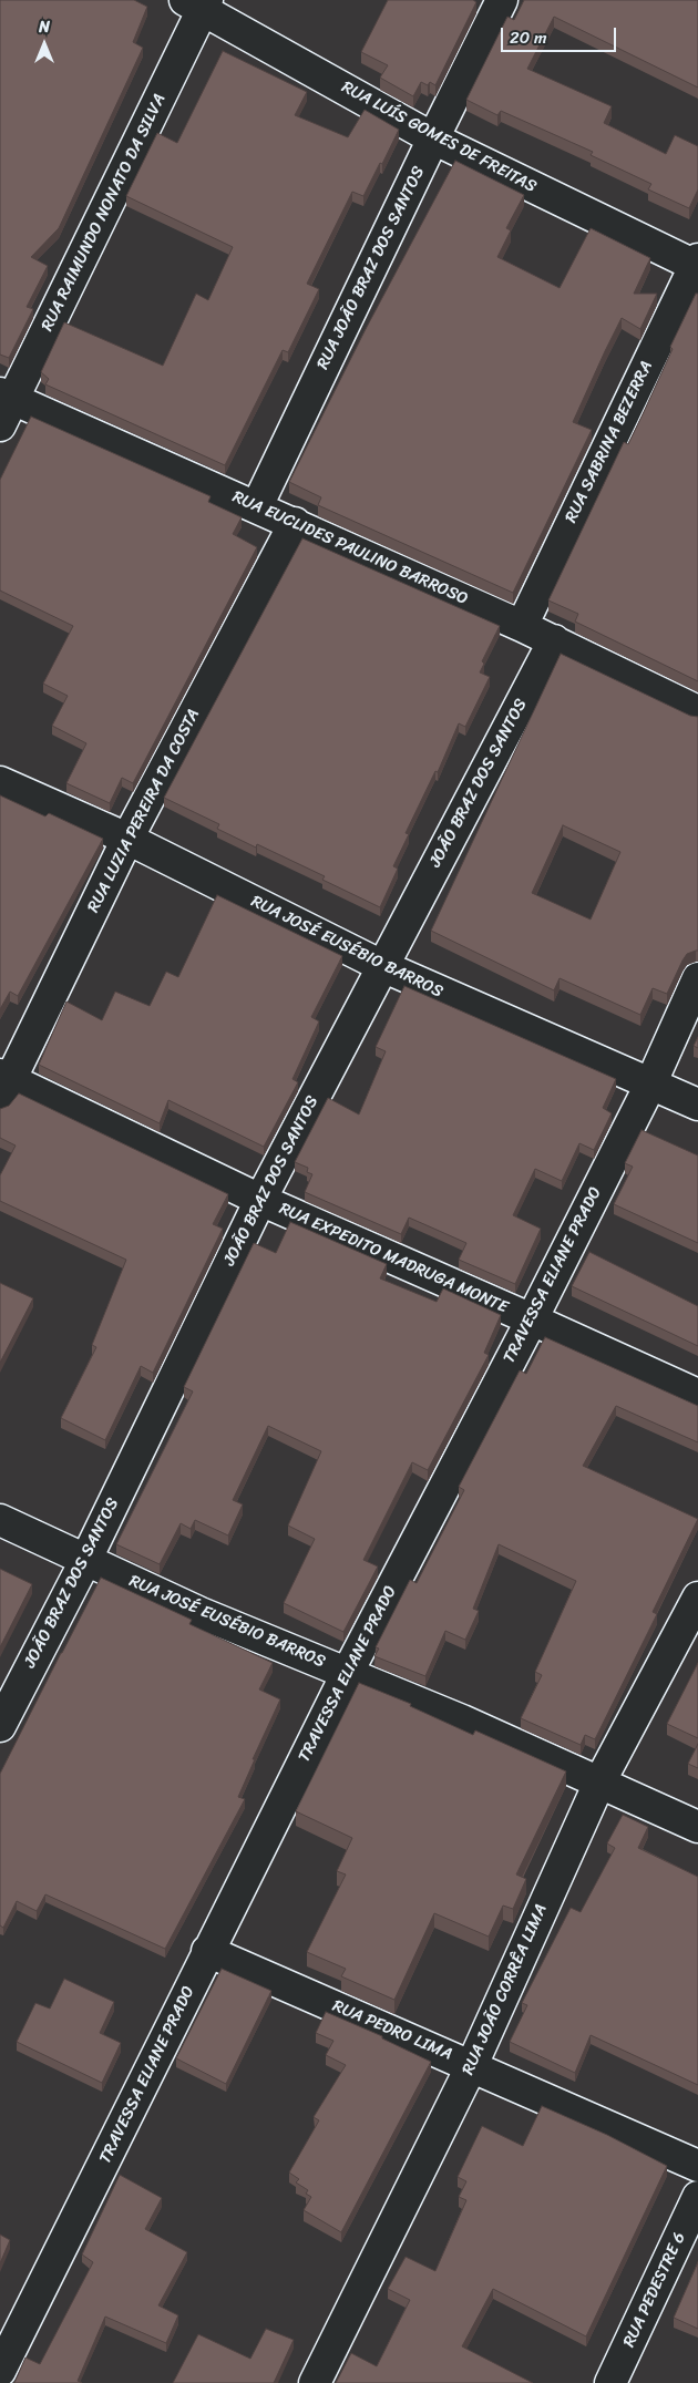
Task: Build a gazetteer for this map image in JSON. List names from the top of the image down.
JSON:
{
  "streets": {
    "street": [
      "RUA LUÍS GOMES DE FREITAS",
      "RUA RAIMUNDO NONATO DA SILVA",
      "RUA JOÃO BRAZ DOS SANTOS",
      "RUA SABRINA BEZERRA",
      "RUA EUCLIDES PAULINO BARROSO",
      "JOÃO BRAZ DOS SANTOS",
      "RUA LUZIA PEREIRA DA COSTA",
      "RUA JOSÉ EUSÉBIO BARROS",
      "RUA EXPEDITO MADRUGA MONTE",
      "TRAVESSA ELIANE PRADO",
      "RUA JOÃO CORRÊA LIMA",
      "RUA PEDRO LIMA",
      "RUA PEDESTRE 6"
    ]
  },
  "crossings": [
    ["RUA LUÍS GOMES DE FREITAS", "RUA RAIMUNDO NONATO DA SILVA"],
    ["RUA LUÍS GOMES DE FREITAS", "RUA JOÃO BRAZ DOS SANTOS"],
    ["RUA LUÍS GOMES DE FREITAS", "RUA SABRINA BEZERRA"],
    ["RUA RAIMUNDO NONATO DA SILVA", "RUA EUCLIDES PAULINO BARROSO"],
    ["RUA JOÃO BRAZ DOS SANTOS", "RUA EUCLIDES PAULINO BARROSO"],
    ["RUA SABRINA BEZERRA", "RUA EUCLIDES PAULINO BARROSO"],
    ["RUA EUCLIDES PAULINO BARROSO", "JOÃO BRAZ DOS SANTOS"],
    ["RUA EUCLIDES PAULINO BARROSO", "RUA LUZIA PEREIRA DA COSTA"],
    ["JOÃO BRAZ DOS SANTOS", "RUA JOSÉ EUSÉBIO BARROS"],
    ["JOÃO BRAZ DOS SANTOS", "RUA EXPEDITO MADRUGA MONTE"],
    ["RUA LUZIA PEREIRA DA COSTA", "RUA JOSÉ EUSÉBIO BARROS"],
    ["RUA LUZIA PEREIRA DA COSTA", "RUA EXPEDITO MADRUGA MONTE"],
    ["RUA JOSÉ EUSÉBIO BARROS", "TRAVESSA ELIANE PRADO"],
    ["RUA JOSÉ EUSÉBIO BARROS", "RUA JOÃO CORRÊA LIMA"],
    ["RUA EXPEDITO MADRUGA MONTE", "TRAVESSA ELIANE PRADO"],
    ["TRAVESSA ELIANE PRADO", "RUA PEDRO LIMA"],
    ["RUA JOÃO CORRÊA LIMA", "RUA PEDRO LIMA"]
  ],
  "scale_bar": "20 m",
  "north": "top"
}
